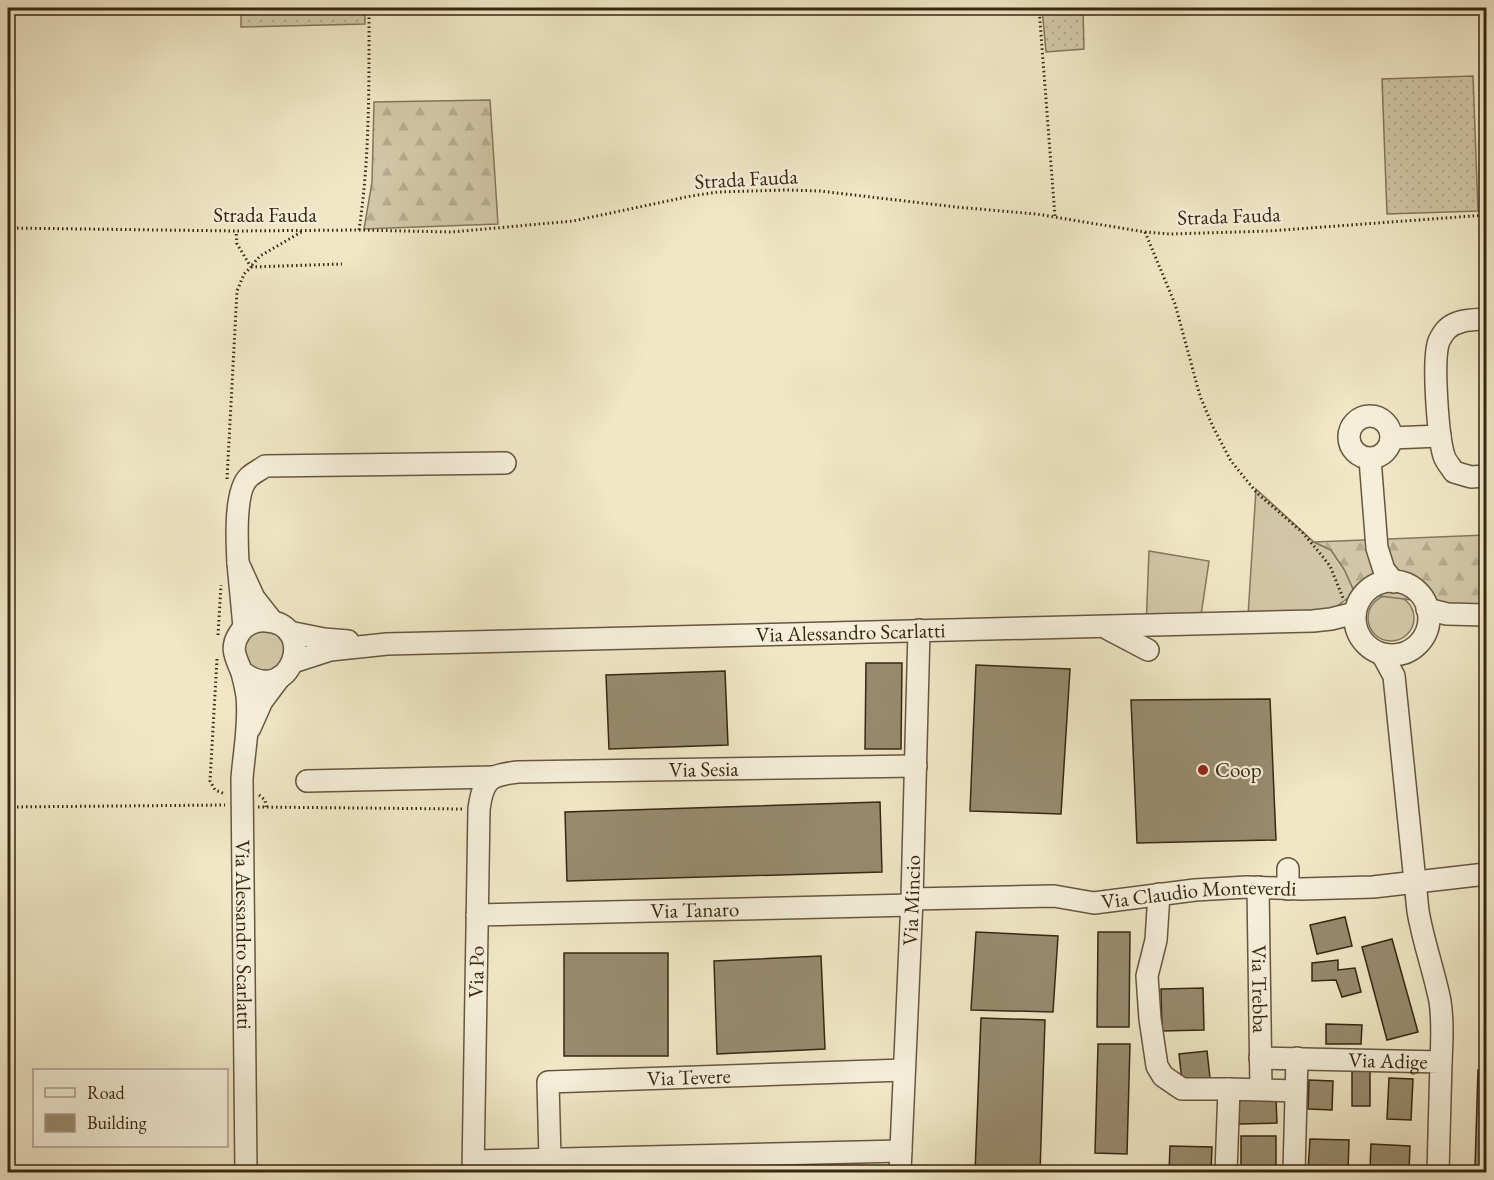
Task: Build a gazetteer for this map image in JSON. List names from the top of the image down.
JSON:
{
  "streets": {
    "street": [
      "Via Alessandro Scarlatti",
      "Via Sesia",
      "Via Claudio Monteverdi",
      "Via Mincio",
      "Via Tanaro",
      "Via Po",
      "Via Trebba",
      "Via Adige",
      "Via Tevere"
    ],
    "path": ["Strada Fauda"]
  },
  "crossings": [
    ["Via Alessandro Scarlatti", "Via Mincio"],
    ["Via Sesia", "Via Mincio"],
    ["Via Sesia", "Via Po"],
    ["Via Claudio Monteverdi", "Via Mincio"],
    ["Via Claudio Monteverdi", "Via Tanaro"],
    ["Via Claudio Monteverdi", "Via Trebba"],
    ["Via Mincio", "Via Tanaro"],
    ["Via Mincio", "Via Tevere"],
    ["Via Tanaro", "Via Po"],
    ["Via Trebba", "Via Adige"]
  ],
  "places": ["Coop"],
  "legend": ["Road", "Building"]
}
